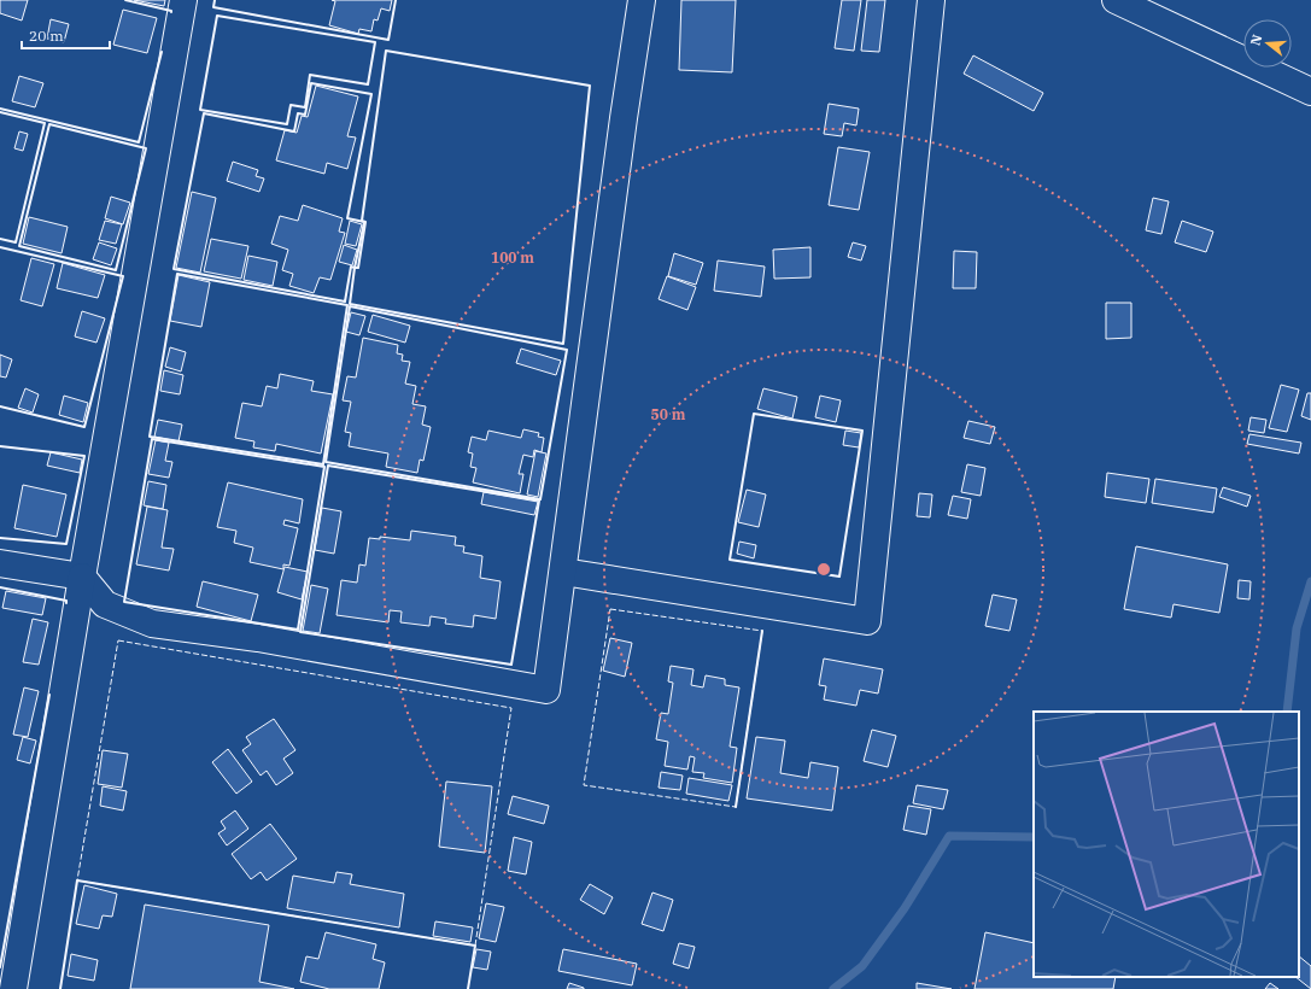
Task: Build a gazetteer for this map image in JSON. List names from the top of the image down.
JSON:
{
  "scale_bar": "20 m",
  "north": "left",
  "rings": ["100 m", "50 m"]
}
